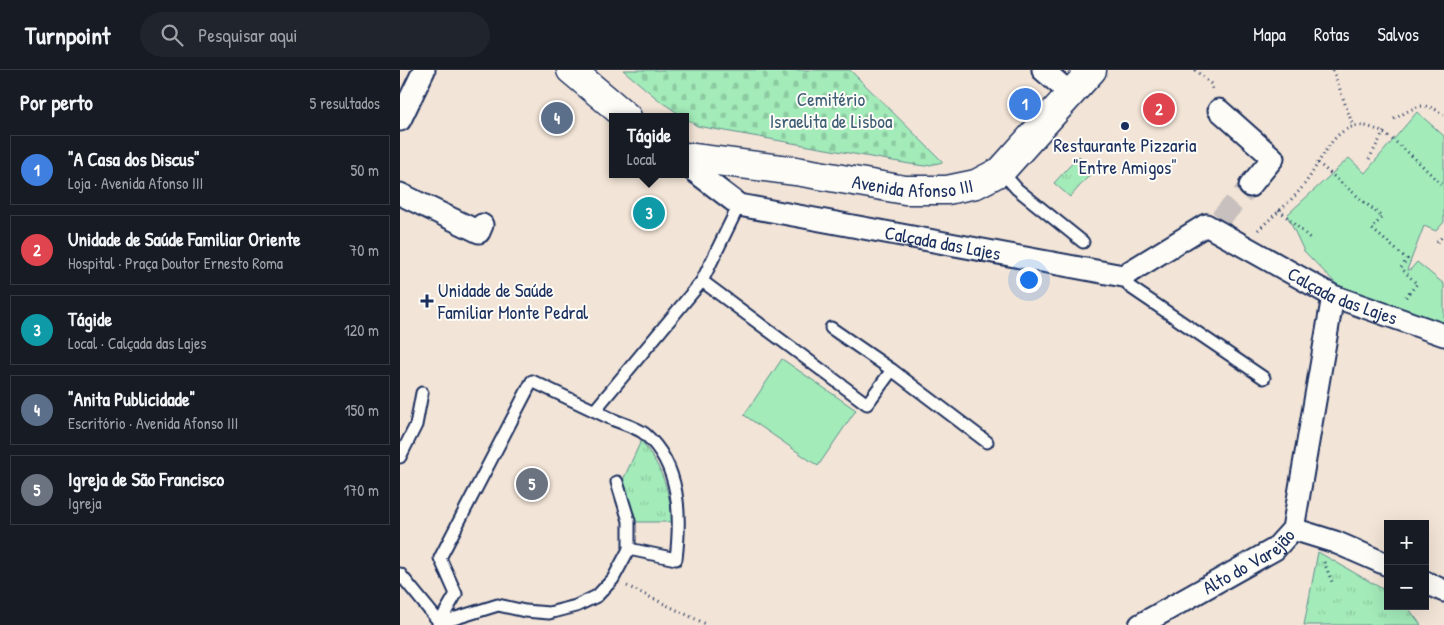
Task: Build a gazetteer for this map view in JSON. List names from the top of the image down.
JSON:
{
  "streets": {
    "street": ["Avenida Afonso III", "Calçada das Lajes", "Alto do Varejão"]
  },
  "parks": ["Cemitério Israelita de Lisboa"],
  "places": {
    "other": ["Restaurante Pizzaria \"Entre Amigos\""],
    "health": ["Unidade de Saúde Familiar Monte Pedral"]
  },
  "page": {
    "header": "Turnpoint",
    "search": "Pesquisar aqui",
    "nav": ["Mapa", "Rotas", "Salvos"],
    "heading": ["Por perto", "5 resultados"],
    "pins": [
      "1",
      "2",
      "4",
      "3",
      "5"
    ],
    "popup": ["Tágide", "Local"],
    "list": [
      {
        "mark": "1",
        "name": "\"A Casa dos Discus\"",
        "note": "Loja · Avenida Afonso III",
        "value": "50 m"
      },
      {
        "mark": "2",
        "name": "Unidade de Saúde Familiar Oriente",
        "note": "Hospital · Praça Doutor Ernesto Roma",
        "value": "70 m"
      },
      {
        "mark": "3",
        "name": "Tágide",
        "note": "Local · Calçada das Lajes",
        "value": "120 m"
      },
      {
        "mark": "4",
        "name": "\"Anita Publicidade\"",
        "note": "Escritório · Avenida Afonso III",
        "value": "150 m"
      },
      {
        "mark": "5",
        "name": "Igreja de São Francisco",
        "note": "Igreja",
        "value": "170 m"
      }
    ],
    "map_buttons": ["+", "−"]
  }
}
